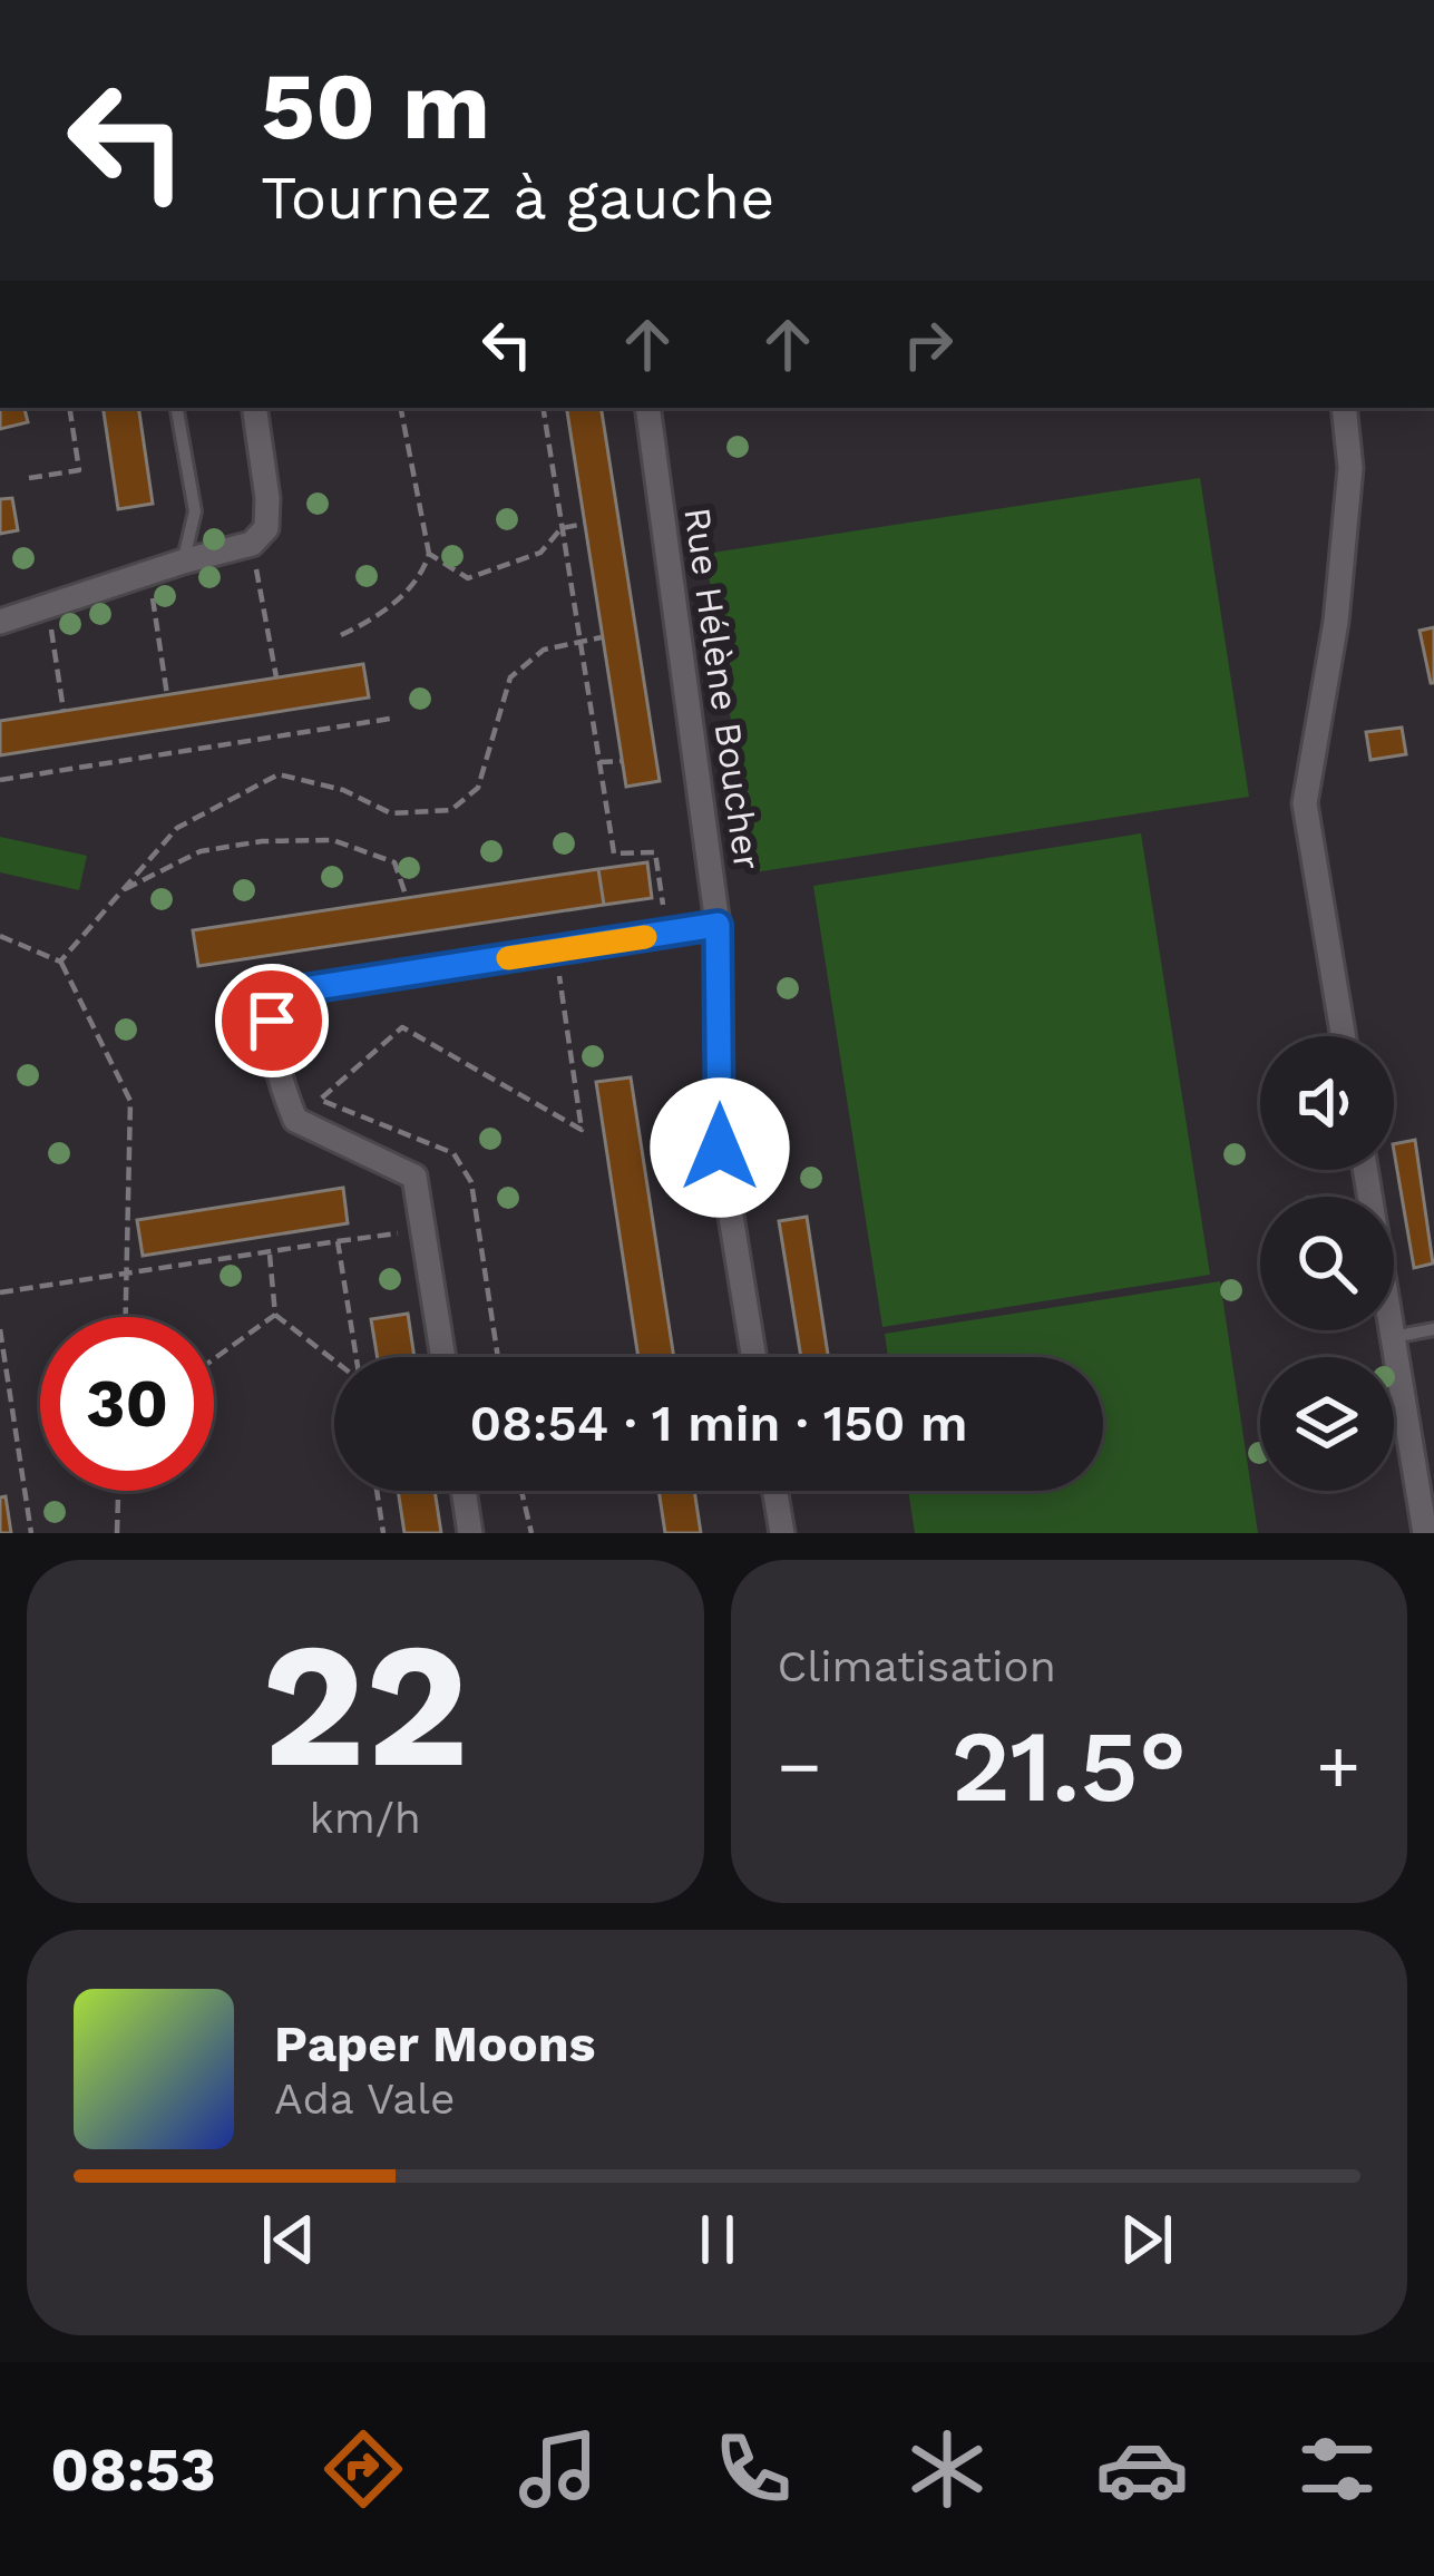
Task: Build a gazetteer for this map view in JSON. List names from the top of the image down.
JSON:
{
  "streets": {
    "street": ["Rue Hélène Boucher"]
  },
  "page": {
    "turn": ["50 m", "Tournez à gauche"],
    "limit": "30",
    "trip": "08:54 · 1 min · 150 m",
    "tile": [
      ["22", "km/h"],
      "Climatisation"
    ],
    "heat": ["−", "21.5°", "+"],
    "song": ["Paper Moons", "Ada Vale"],
    "tabs": "08:53"
  }
}
